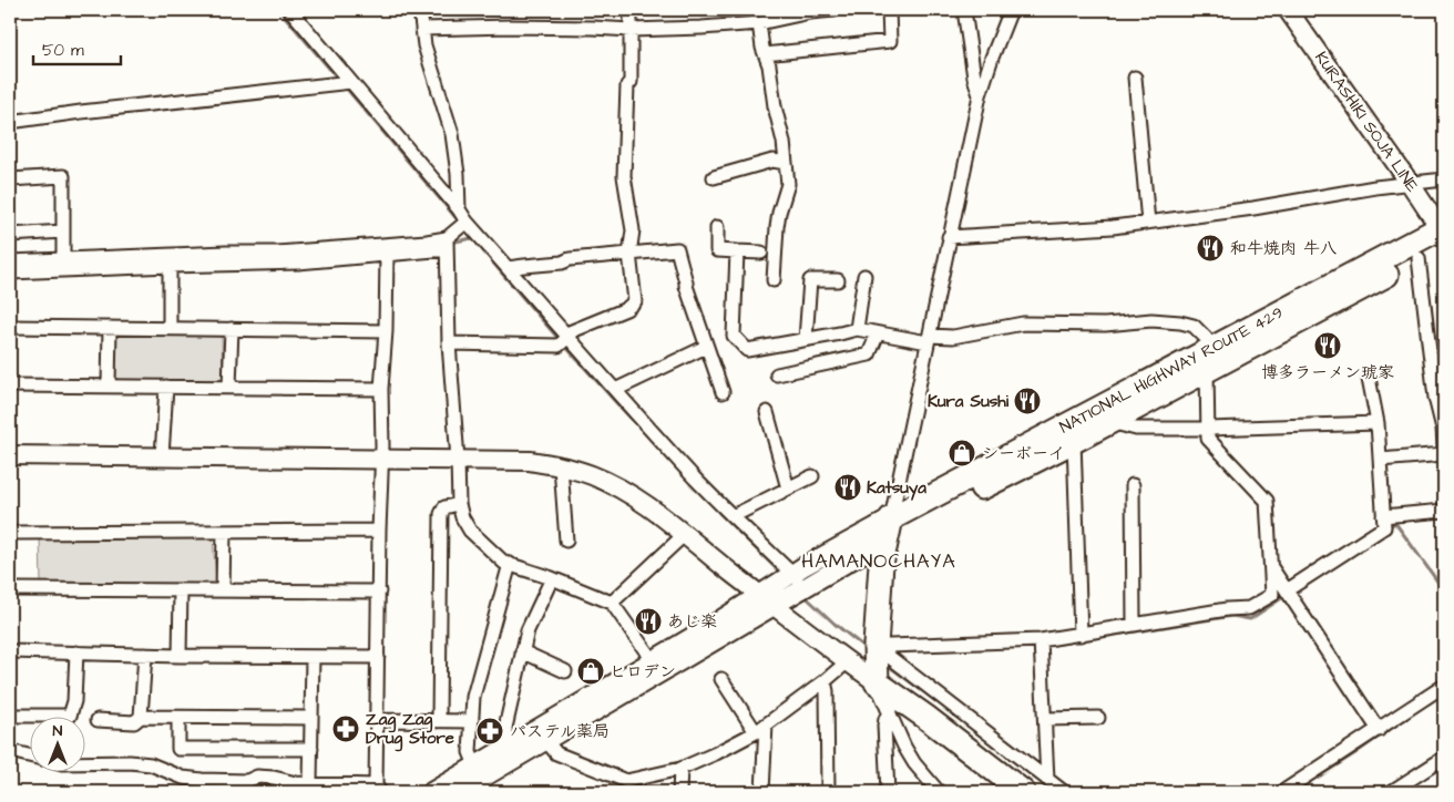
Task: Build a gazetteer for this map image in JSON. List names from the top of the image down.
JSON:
{
  "streets": {
    "highway": ["NATIONAL HIGHWAY ROUTE 429"],
    "street": ["KURASHIKI SOJA LINE"]
  },
  "crossings": [
    ["KURASHIKI SOJA LINE", "NATIONAL HIGHWAY ROUTE 429"]
  ],
  "districts": ["HAMANOCHAYA"],
  "places": {
    "restaurant": [
      "和牛焼肉 牛八",
      "博多ラーメン琥家",
      "Kura Sushi",
      "Katsuya",
      "あじ楽"
    ],
    "shop": ["シーボーイ", "ヒロデン"],
    "pharmacy": ["Zag Zag Drug Store", "パステル薬局"]
  },
  "scale_bar": "50 m",
  "north": "top"
}
